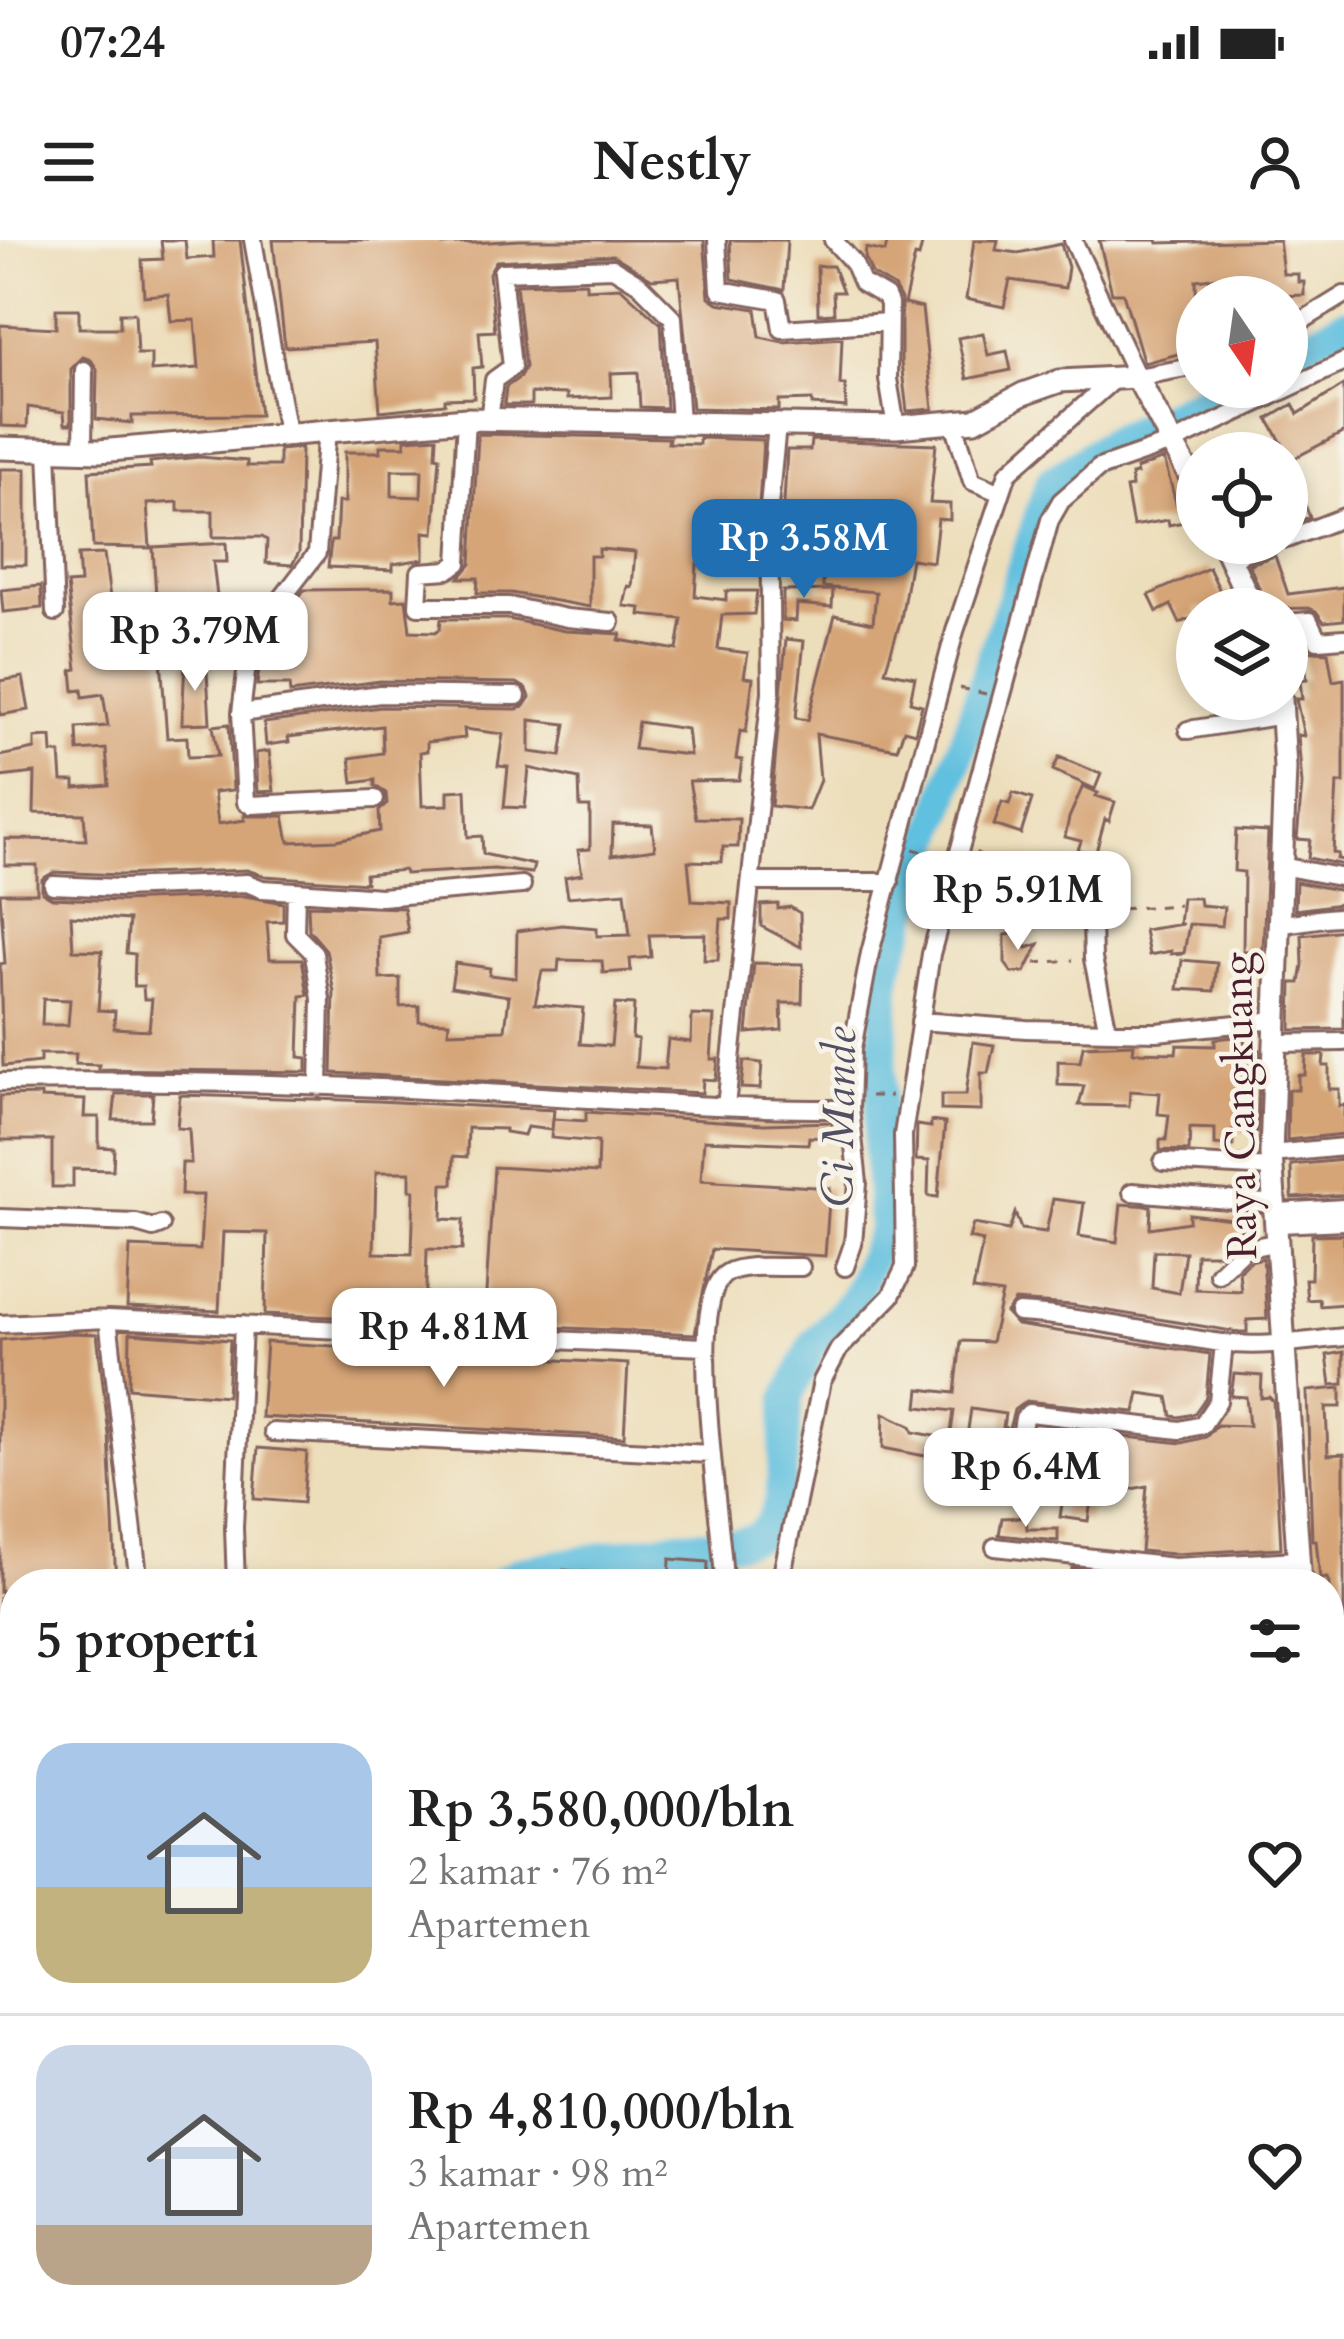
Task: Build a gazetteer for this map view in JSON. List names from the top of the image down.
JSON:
{
  "streets": {
    "main road": ["Raya Cangkuang"]
  },
  "water": ["Ci Mande"],
  "north": "bottom",
  "page": {
    "status": "07:24",
    "header": "Nestly",
    "price": [
      "Rp 3.58M",
      "Rp 3.79M",
      "Rp 5.91M",
      "Rp 4.81M",
      "Rp 6.4M"
    ],
    "heading": "5 properti",
    "list": [
      {
        "name": "Rp 3,580,000/bln",
        "note": "2 kamar · 76 m² · Apartemen"
      },
      {
        "name": "Rp 4,810,000/bln",
        "note": "3 kamar · 98 m² · Apartemen"
      }
    ]
  }
}
